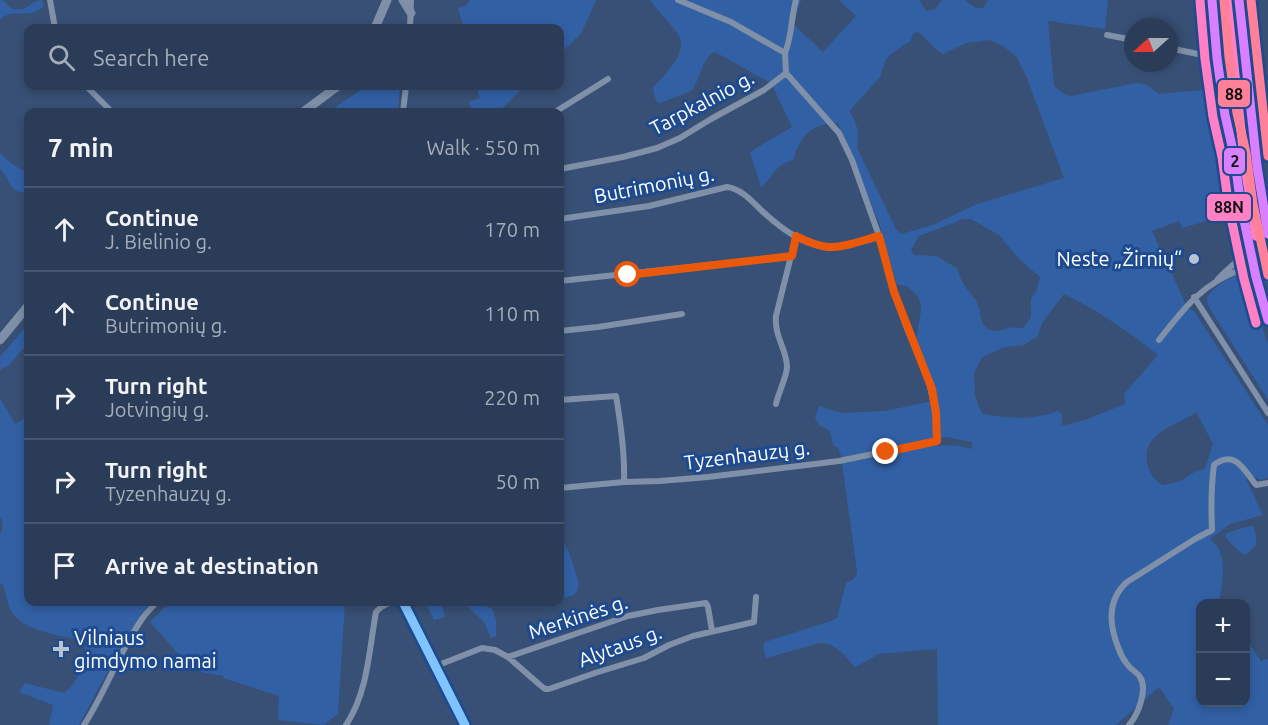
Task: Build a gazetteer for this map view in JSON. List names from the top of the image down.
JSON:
{
  "streets": {
    "street": [
      "Tarpkalnio g.",
      "Butrimonių g.",
      "Tyzenhauzų g.",
      "Merkinės g.",
      "Alytaus g."
    ]
  },
  "crossings": [
    ["Butrimonių g.", "Tyzenhauzų g."],
    ["Merkinės g.", "Alytaus g."]
  ],
  "places": {
    "other": ["Neste „Žirnių“"],
    "health": ["Vilniaus gimdymo namai"]
  },
  "lines": ["transit line 2", "transit line 88", "transit line 88N"],
  "north": "left",
  "page": {
    "search": "Search here",
    "heading": ["7 min", "Walk · 550 m"],
    "list": [
      ["Continue", "J. Bielinio g.", "170 m"],
      ["Continue", "Butrimonių g.", "110 m"],
      ["Turn right", "Jotvingių g.", "220 m"],
      ["Turn right", "Tyzenhauzų g.", "50 m"],
      "Arrive at destination"
    ],
    "map_buttons": ["+", "−"]
  }
}
